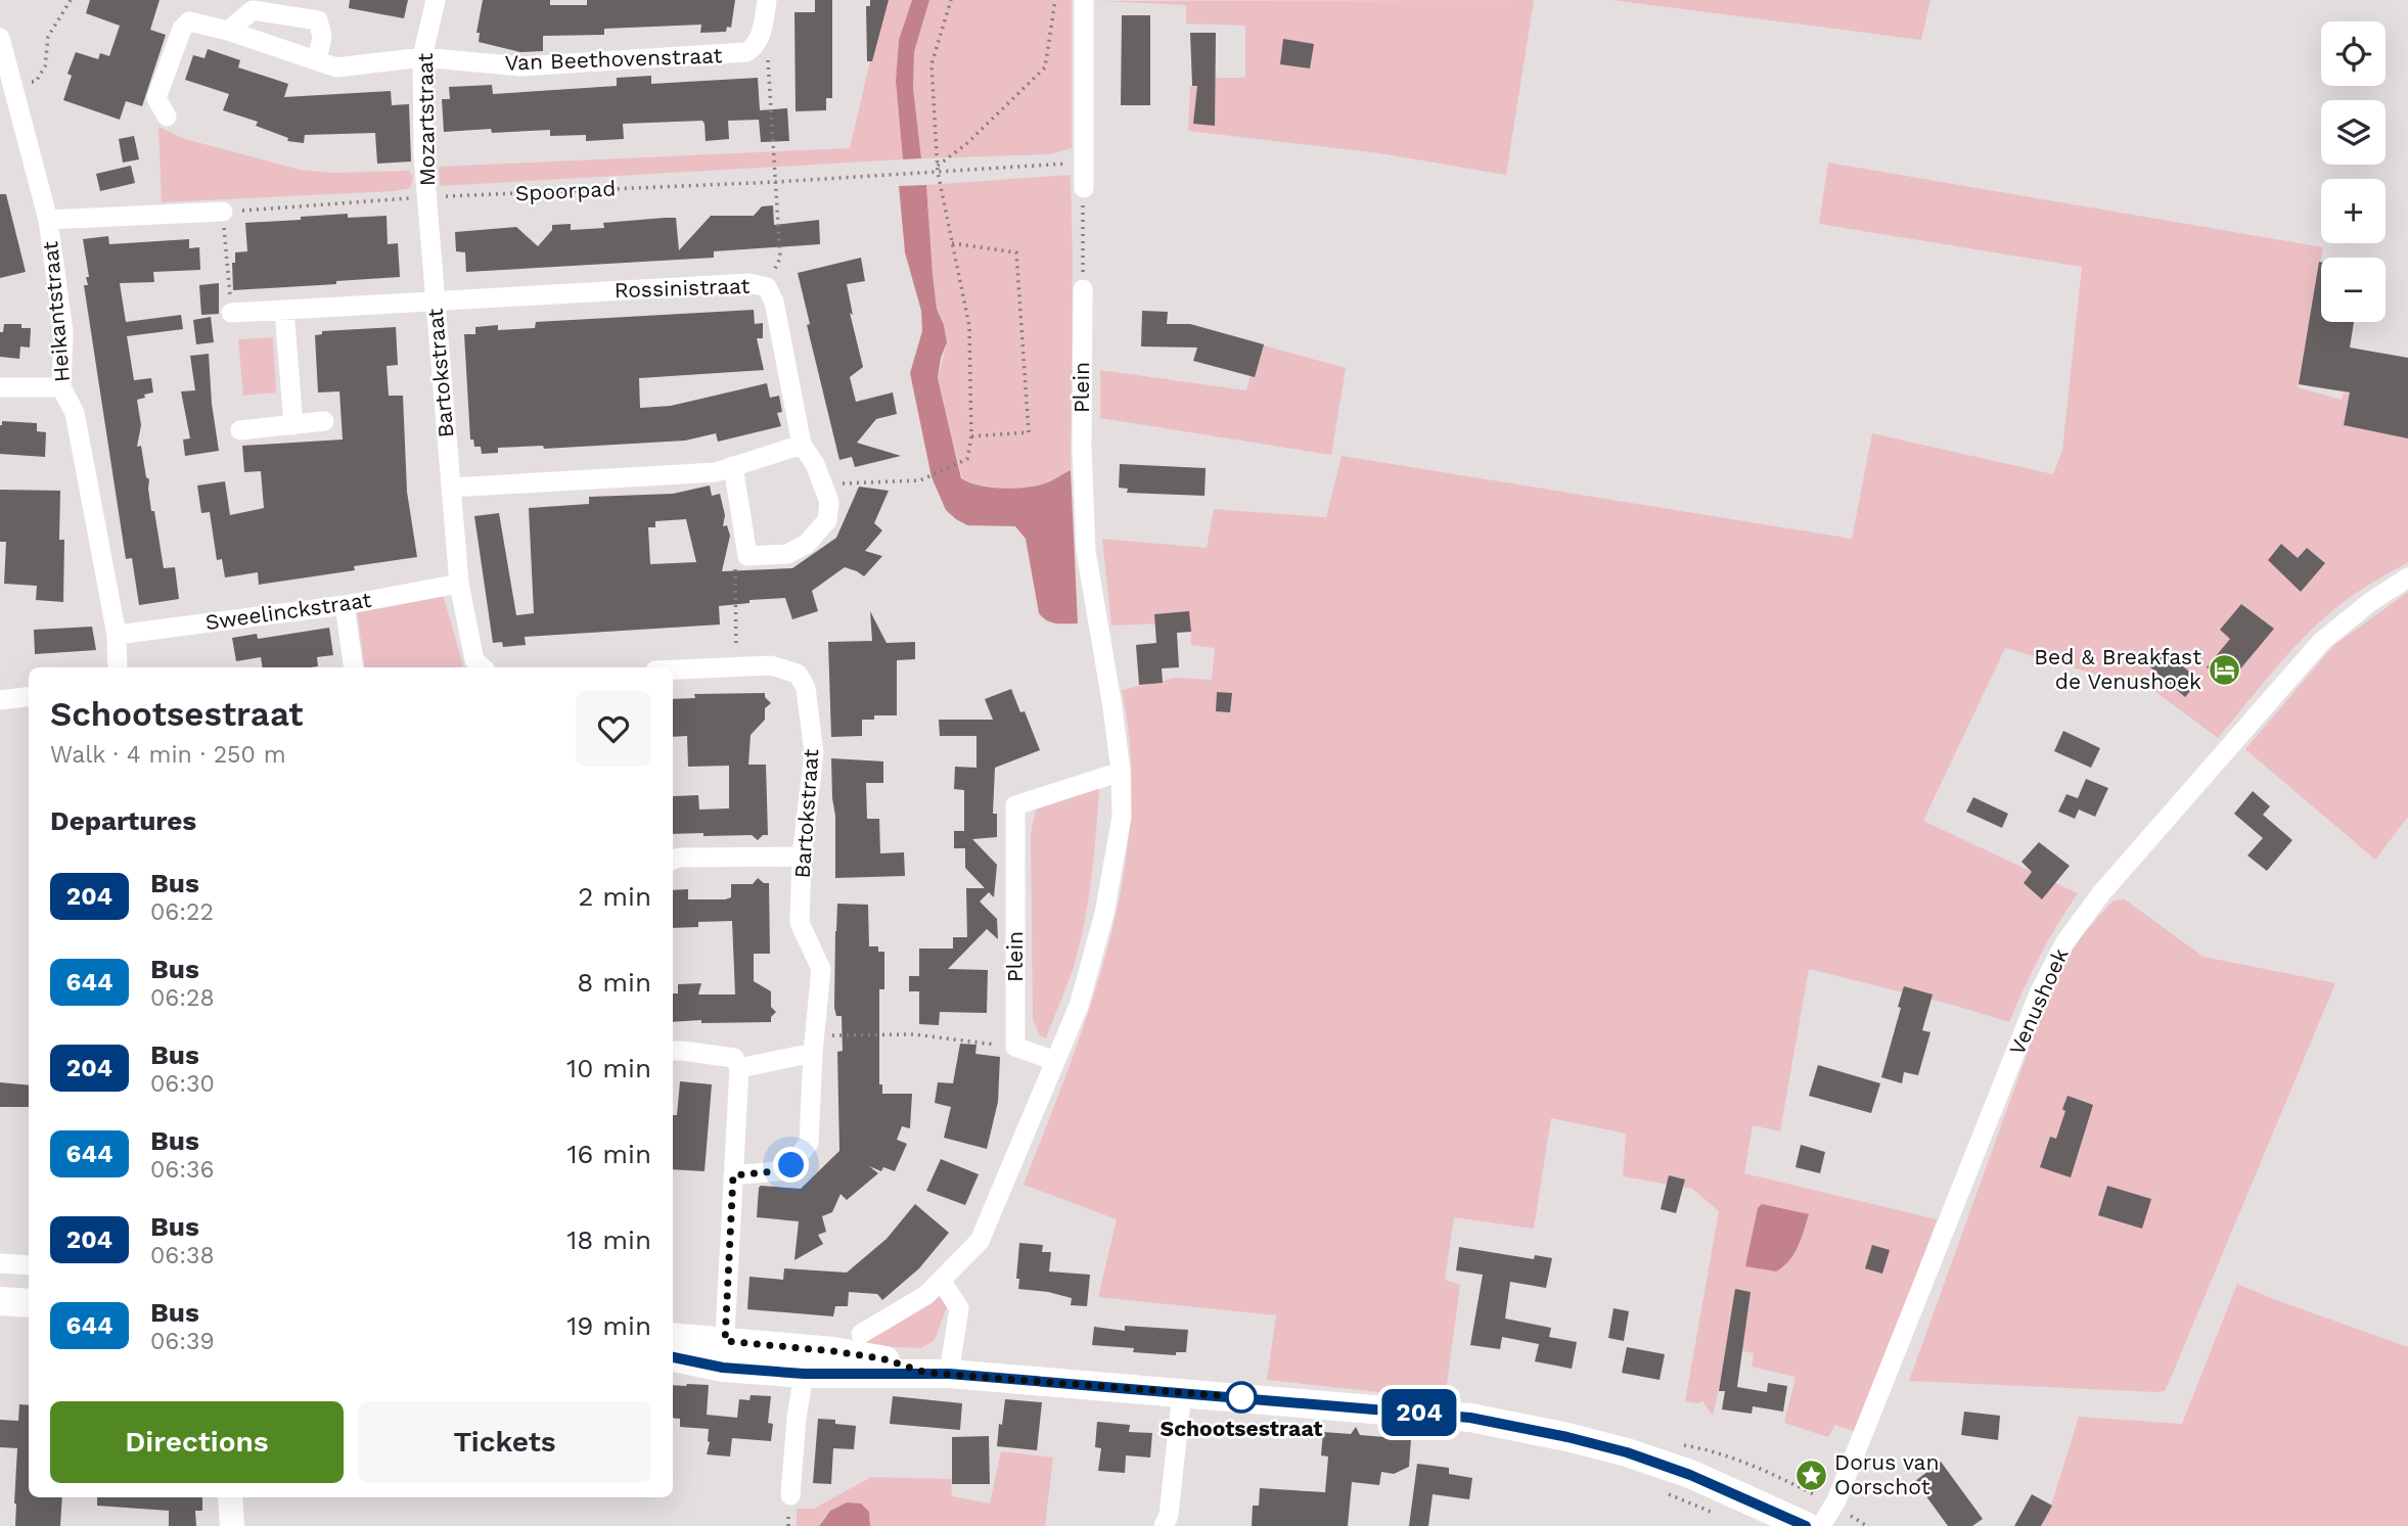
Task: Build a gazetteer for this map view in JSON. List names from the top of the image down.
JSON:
{
  "streets": {
    "street": [
      "Van Beethovenstraat",
      "Mozartstraat",
      "Rossinistraat",
      "Heikantstraat",
      "Bartokstraat",
      "Plein",
      "Sweelinckstraat",
      "Venushoek"
    ],
    "path": ["Spoorpad"]
  },
  "crossings": [
    ["Van Beethovenstraat", "Mozartstraat"],
    ["Mozartstraat", "Spoorpad"],
    ["Mozartstraat", "Bartokstraat"],
    ["Spoorpad", "Bartokstraat"],
    ["Rossinistraat", "Bartokstraat"],
    ["Heikantstraat", "Sweelinckstraat"],
    ["Bartokstraat", "Sweelinckstraat"]
  ],
  "places": {
    "hotel": ["Bed & Breakfast de Venushoek"],
    "other": ["Schootsestraat"],
    "place": ["Dorus van Oorschot"]
  },
  "lines": ["bus line 204"],
  "page": {
    "on_map": "204",
    "map_buttons": ["+", "−"],
    "heading": [
      ["Schootsestraat", "Walk · 4 min · 250 m"],
      "Departures"
    ],
    "list": [
      {
        "mark": "204",
        "name": "Bus",
        "note": "06:22",
        "value": "2 min"
      },
      {
        "mark": "644",
        "name": "Bus",
        "note": "06:28",
        "value": "8 min"
      },
      {
        "mark": "204",
        "name": "Bus",
        "note": "06:30",
        "value": "10 min"
      },
      {
        "mark": "644",
        "name": "Bus",
        "note": "06:36",
        "value": "16 min"
      },
      {
        "mark": "204",
        "name": "Bus",
        "note": "06:38",
        "value": "18 min"
      },
      {
        "mark": "644",
        "name": "Bus",
        "note": "06:39",
        "value": "19 min"
      }
    ],
    "buttons": ["Directions", "Tickets"]
  }
}
